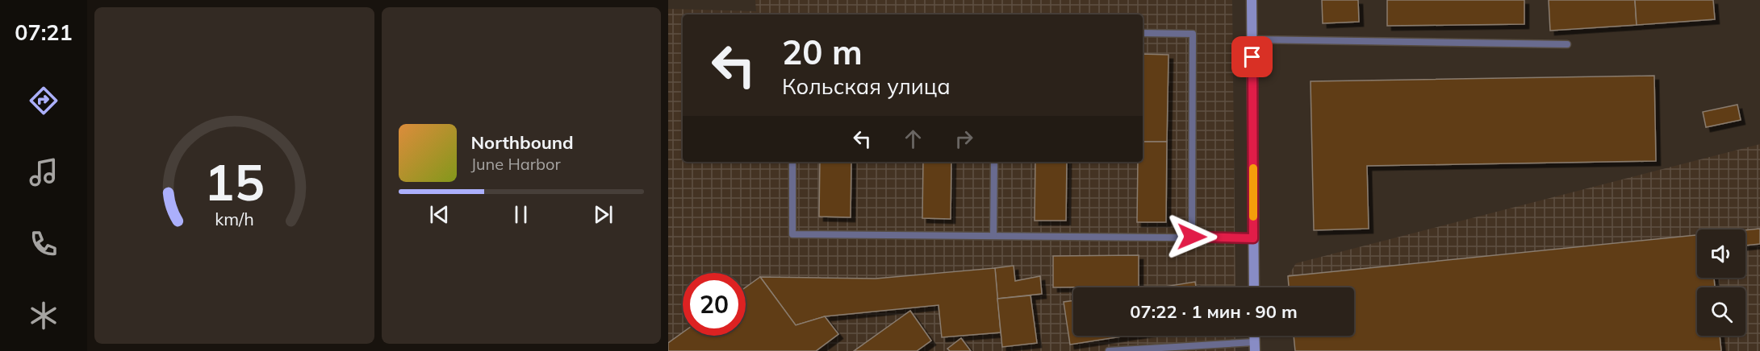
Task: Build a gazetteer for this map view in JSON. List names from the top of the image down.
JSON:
{
  "page": {
    "tabs": "07:21",
    "turn": ["20 m", "Кольская улица"],
    "song": ["Northbound", "June Harbor"],
    "limit": "20",
    "trip": "07:22 · 1 мин · 90 m",
    "gauge": ["15", "km/h"]
  }
}
